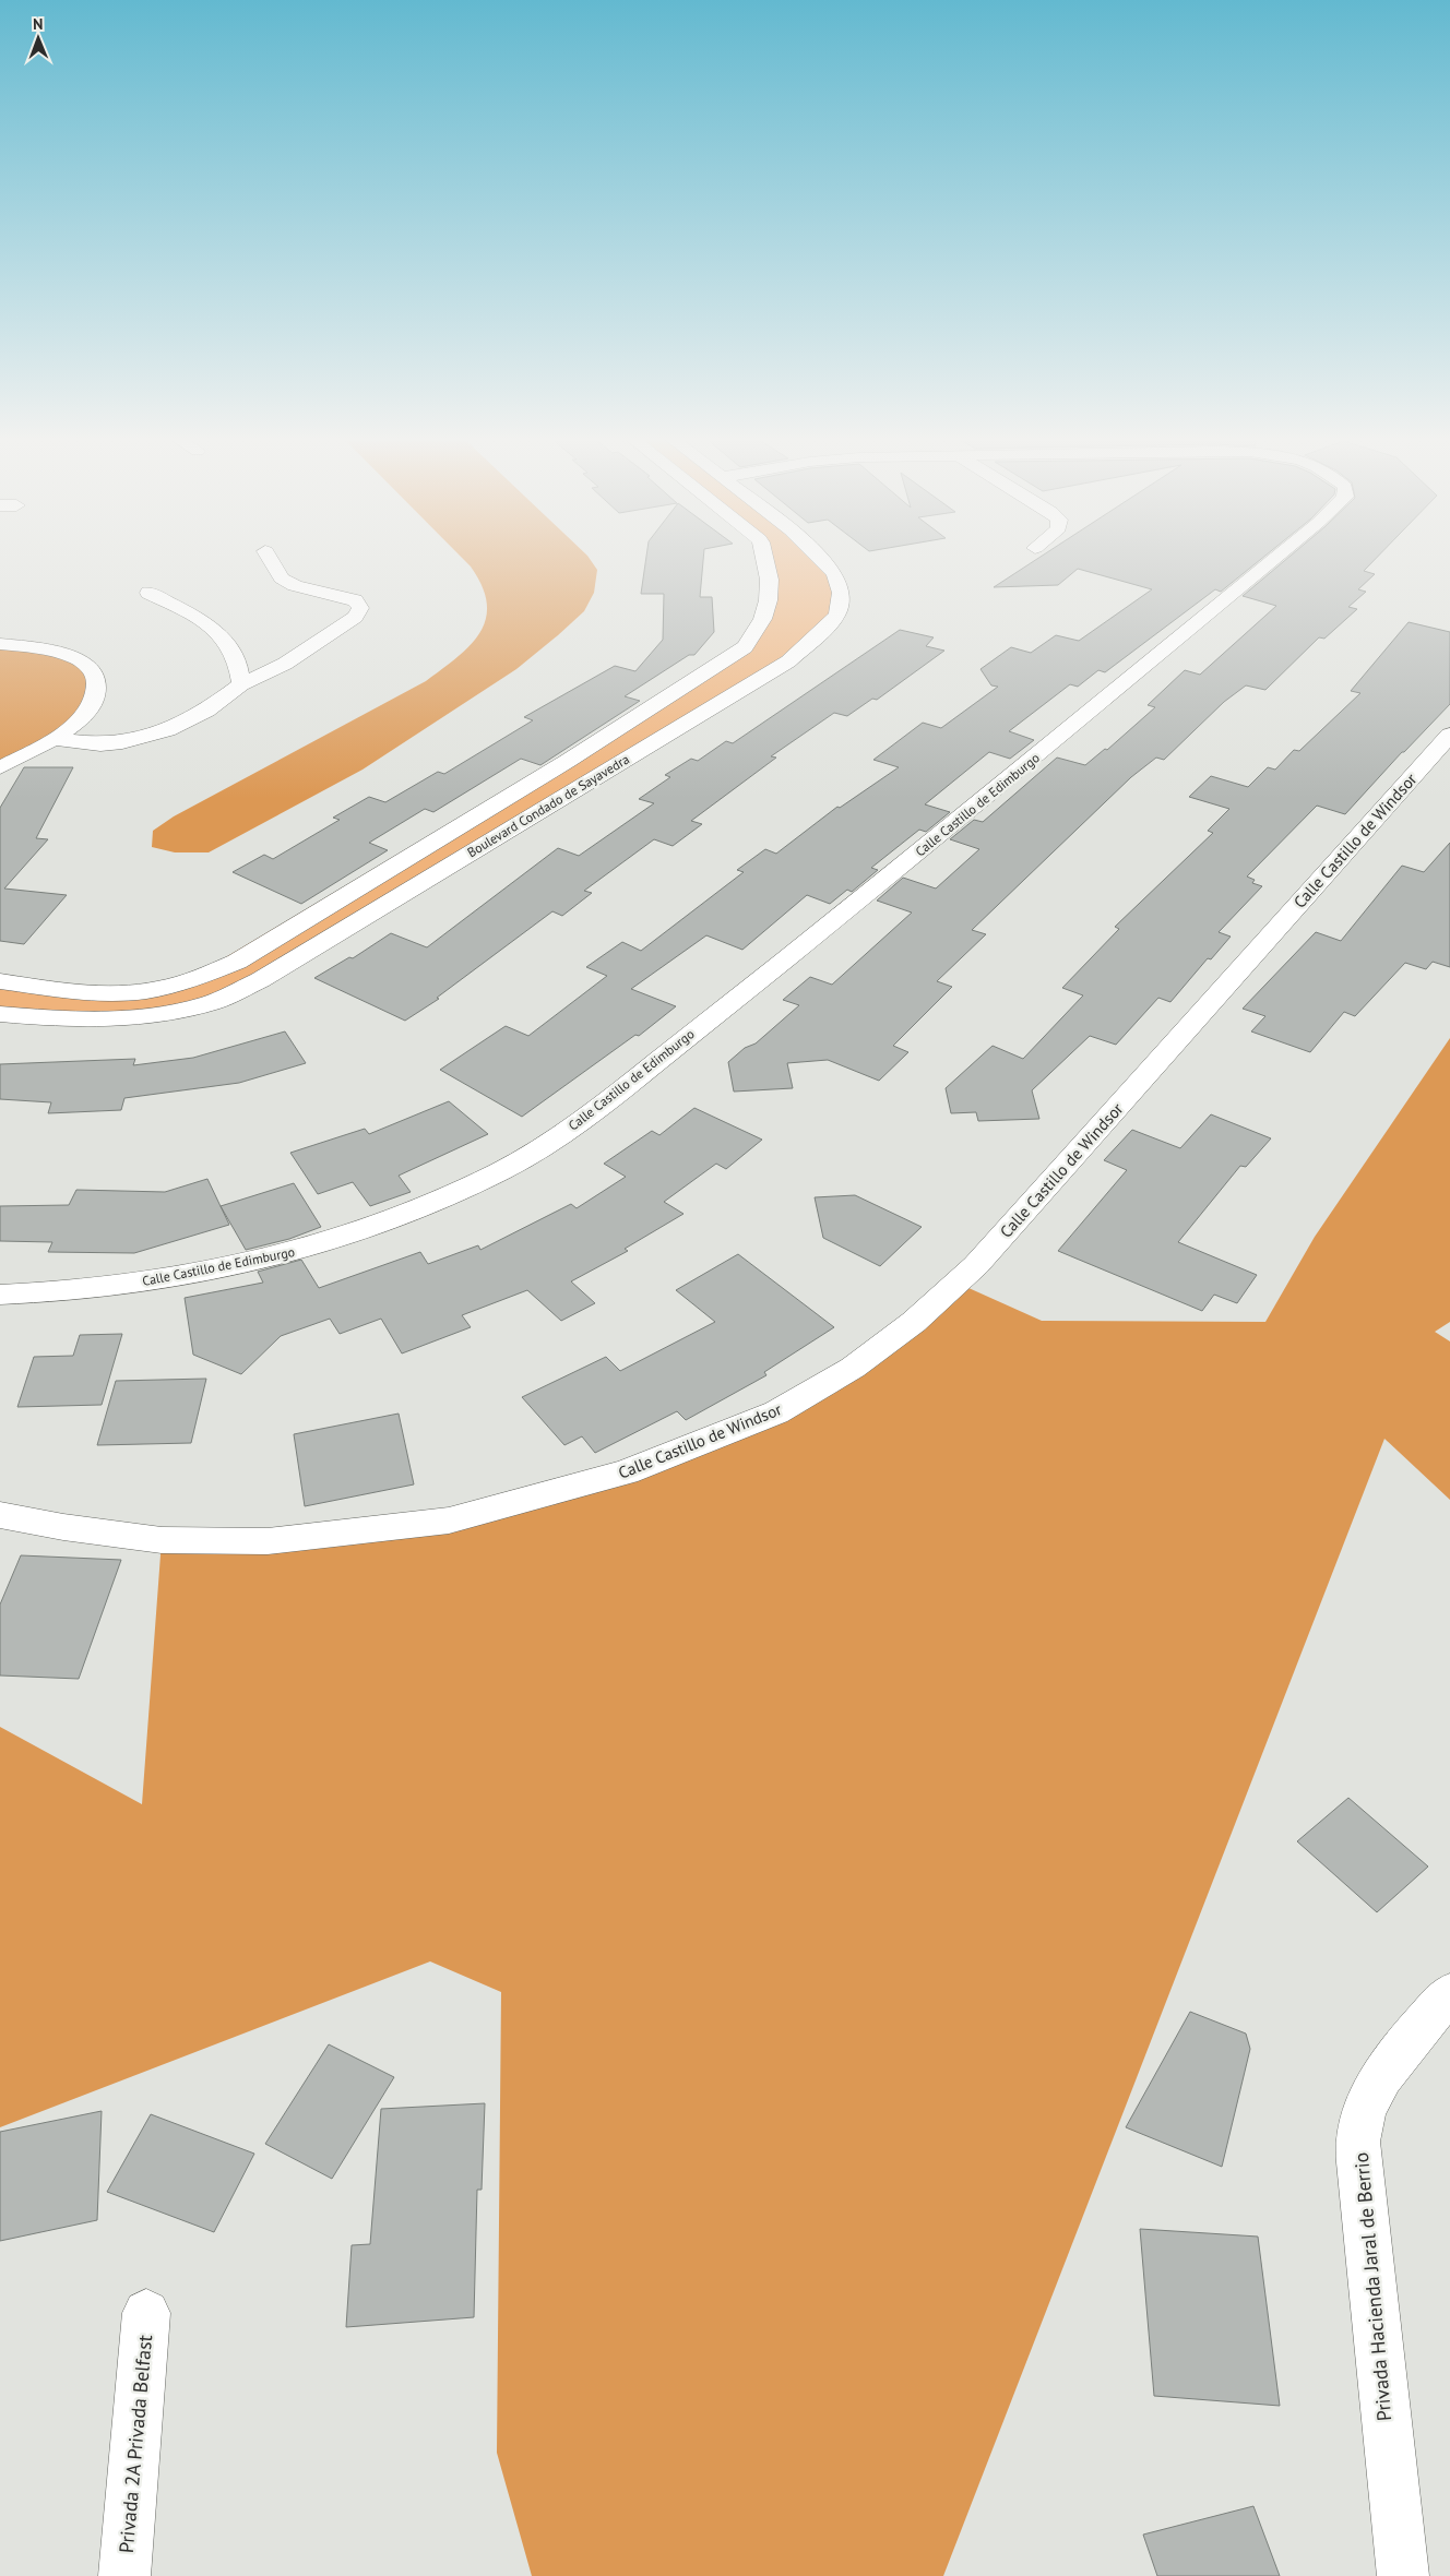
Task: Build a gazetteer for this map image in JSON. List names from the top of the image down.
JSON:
{
  "streets": {
    "street": [
      "Calle Castillo de Edimburgo",
      "Boulevard Condado de Sayavedra",
      "Calle Castillo de Windsor",
      "Privada Hacienda Jaral de Berrio",
      "Privada 2A Privada Belfast"
    ]
  },
  "north": "top"
}
